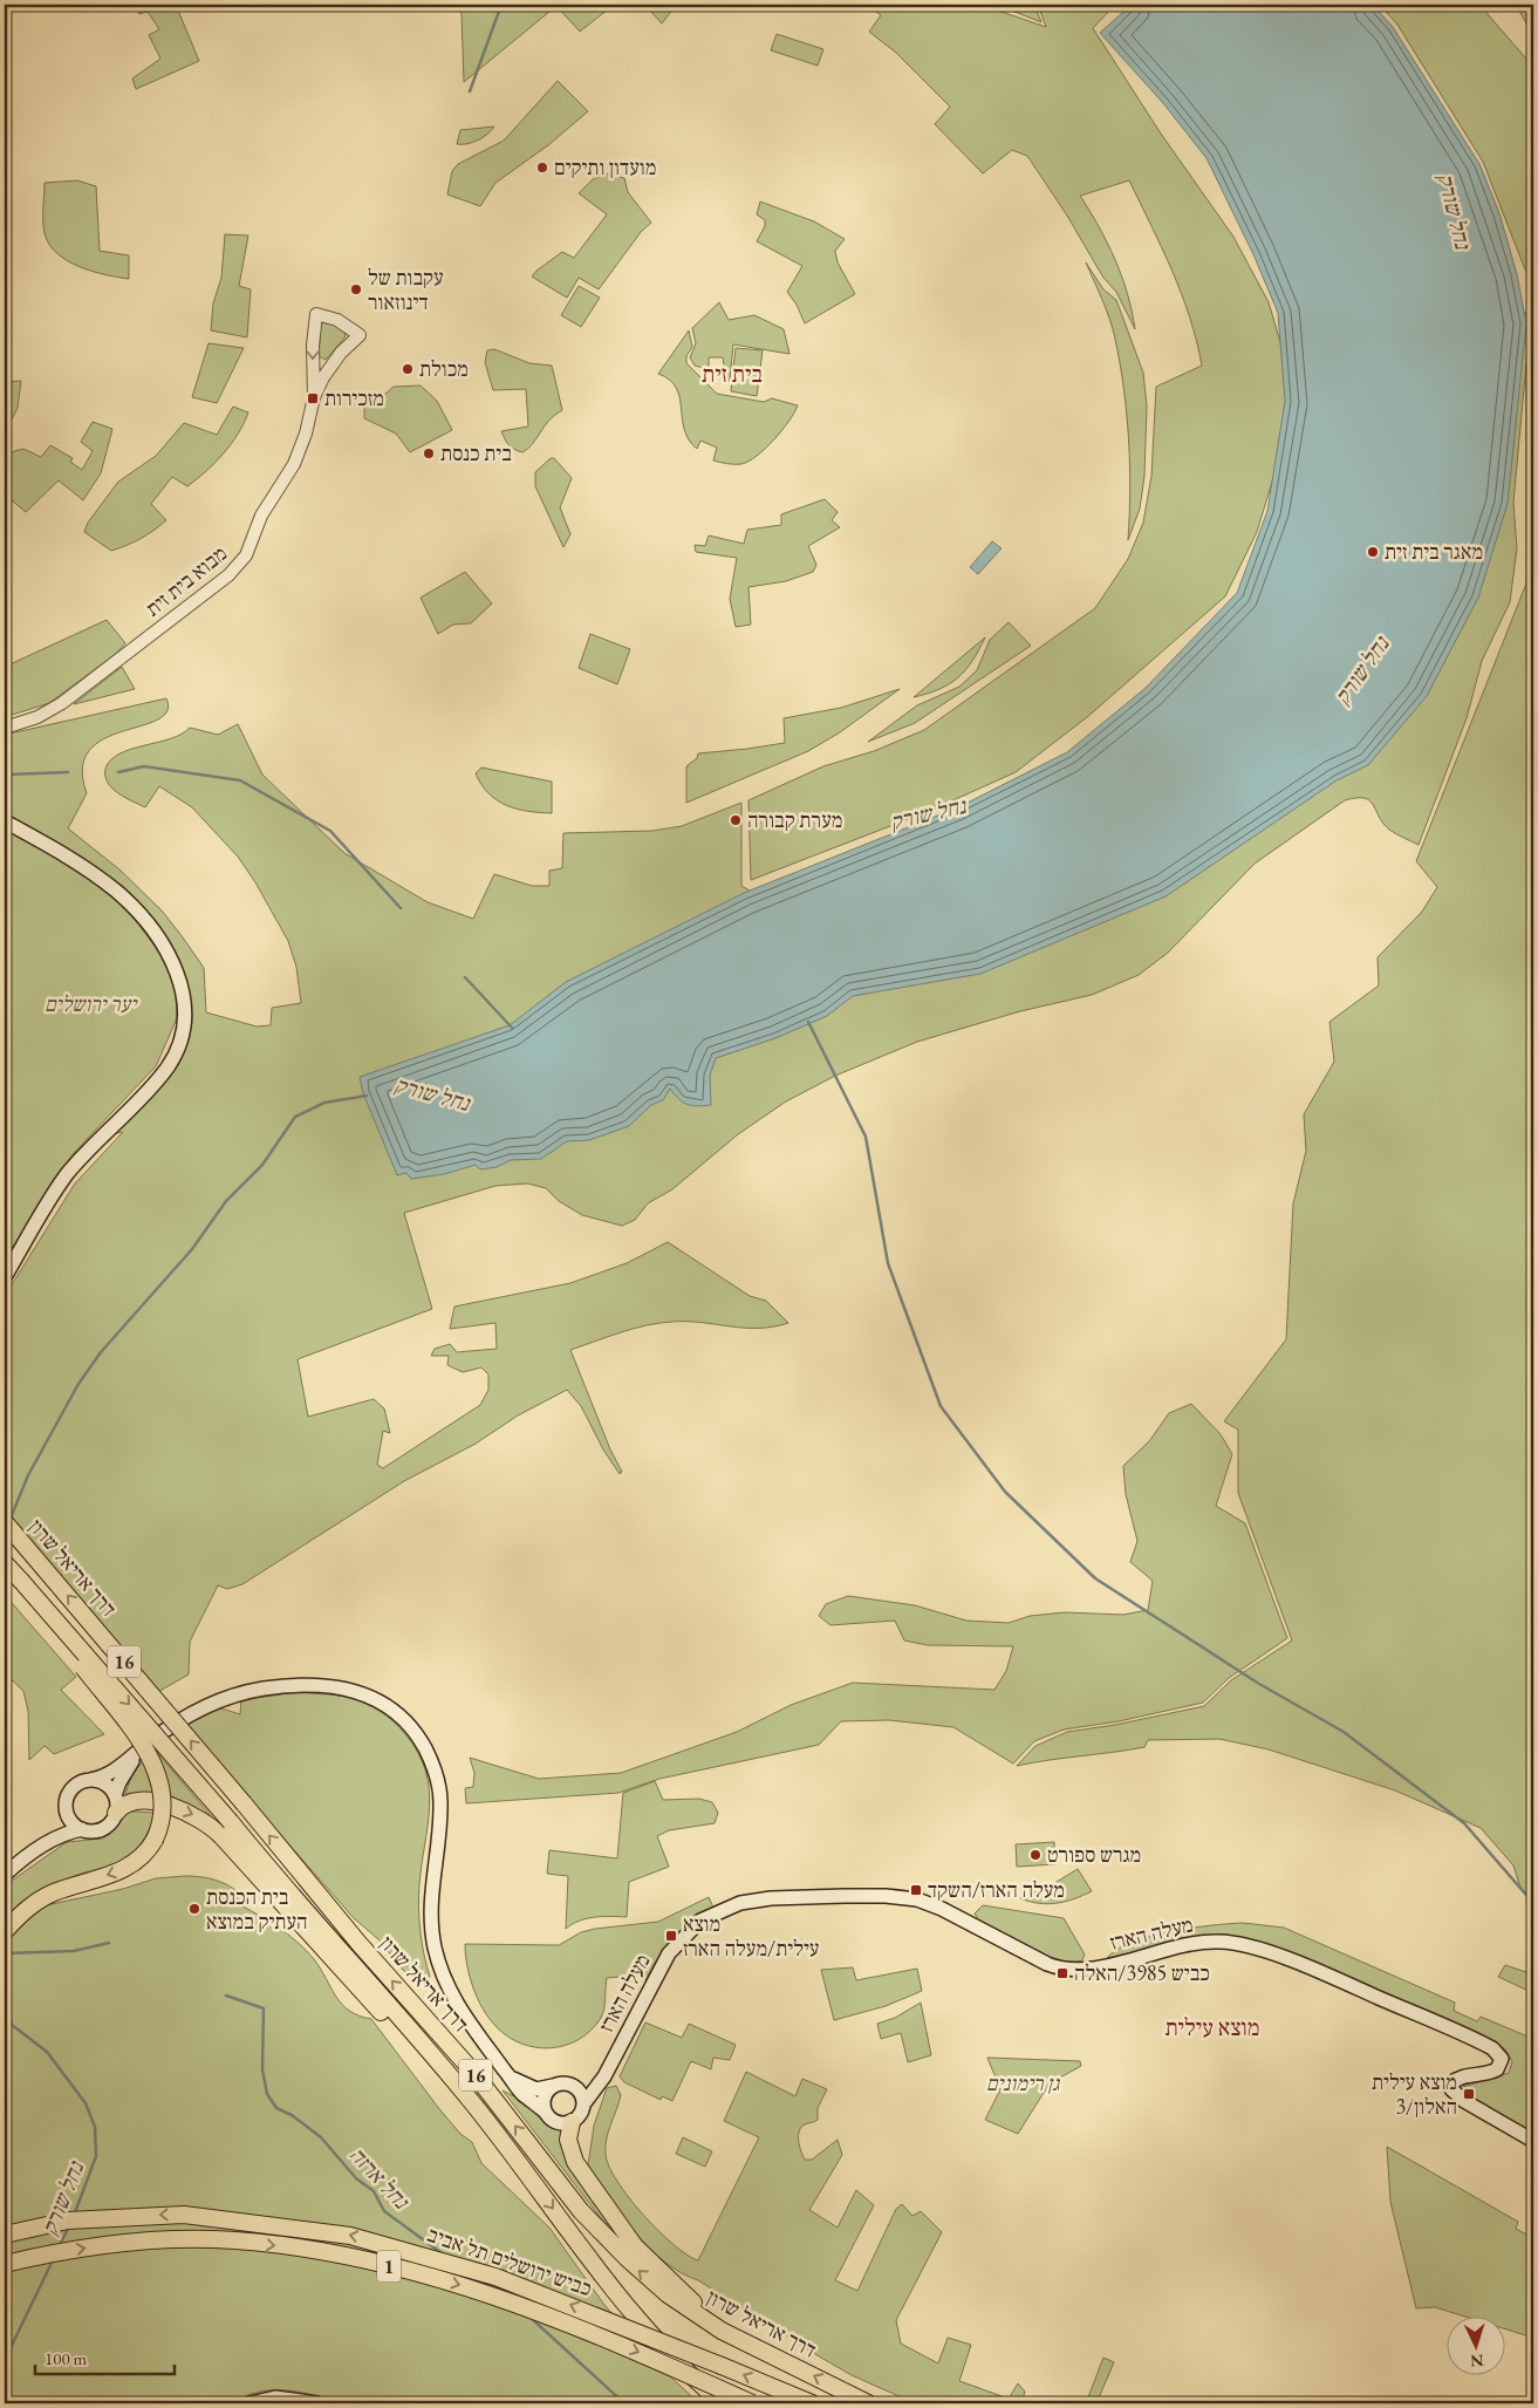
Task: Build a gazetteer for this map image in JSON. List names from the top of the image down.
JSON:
{
  "streets": {
    "highway": [
      "דרך אריאל שרון",
      "16",
      "כביש ירושלים תל אביב",
      "1"
    ],
    "main road": ["מעלה הארז"],
    "street": ["מבוא בית זית"]
  },
  "districts": ["בית זית", "מוצא עילית"],
  "water": ["נחל שורק", "נחל ארזה"],
  "parks": ["יער ירושלים", "גן רימונים"],
  "places": {
    "other": [
      "מועדון ותיקים",
      "עקבות של דינוזאור",
      "מכולת",
      "בית כנסת",
      "מאגר בית זית",
      "מערת קבורה",
      "מגרש ספורט",
      "בית הכנסת העתיק במוצא"
    ],
    "transit": [
      "מזכירות",
      "מעלה הארז/השקד",
      "מוצא עילית/מעלה הארז",
      "כביש 3985/האלה",
      "מוצא עילית 3/האלון"
    ]
  },
  "scale_bar": "100 m",
  "north": "bottom"
}
